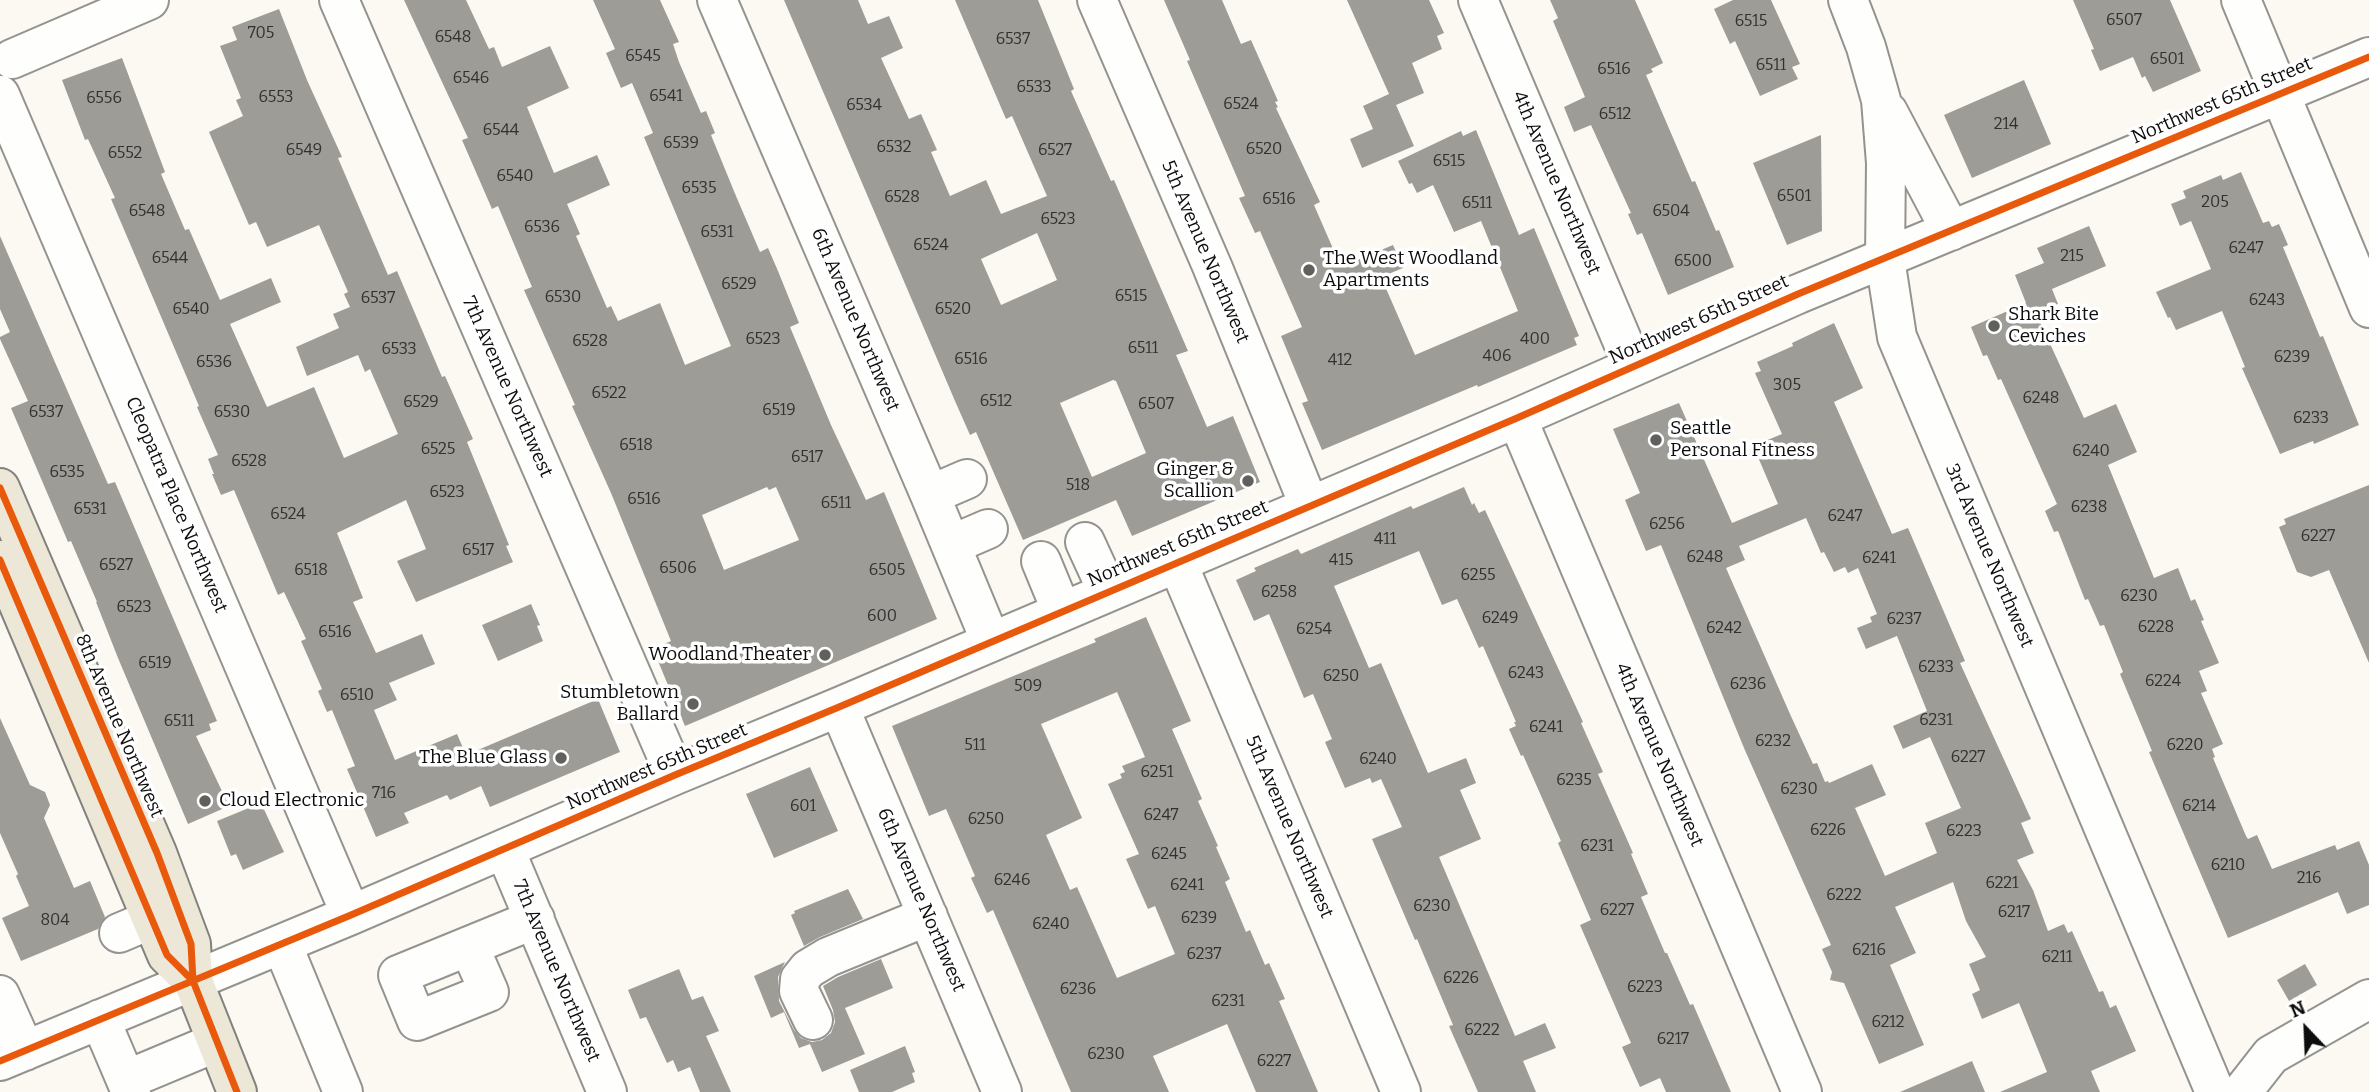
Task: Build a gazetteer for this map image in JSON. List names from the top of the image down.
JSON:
{
  "streets": {
    "main road": ["8th Avenue Northwest"],
    "street": [
      "Northwest 65th Street",
      "4th Avenue Northwest",
      "5th Avenue Northwest",
      "6th Avenue Northwest",
      "7th Avenue Northwest",
      "Cleopatra Place Northwest",
      "3rd Avenue Northwest"
    ]
  },
  "crossings": [
    ["Northwest 65th Street", "4th Avenue Northwest"],
    ["Northwest 65th Street", "5th Avenue Northwest"],
    ["Northwest 65th Street", "6th Avenue Northwest"],
    ["Northwest 65th Street", "7th Avenue Northwest"],
    ["Northwest 65th Street", "Cleopatra Place Northwest"],
    ["Northwest 65th Street", "3rd Avenue Northwest"],
    ["Northwest 65th Street", "8th Avenue Northwest"]
  ],
  "places": [
    "The West Woodland Apartments",
    "Shark Bite Ceviches",
    "Seattle Personal Fitness",
    "Ginger & Scallion",
    "Woodland Theater",
    "Stumbletown Ballard",
    "The Blue Glass",
    "Cloud Electronic"
  ],
  "house_numbers": [
    "6507",
    "6515",
    "705",
    "6548",
    "6537",
    "6545",
    "6501",
    "6511",
    "6516",
    "6546",
    "6533",
    "6541",
    "6553",
    "6556",
    "6524",
    "6534",
    "6512",
    "214",
    "6544",
    "6539",
    "6532",
    "6520",
    "6549",
    "6527",
    "6552",
    "6515",
    "6540",
    "6535",
    "6501",
    "6528",
    "6516",
    "205",
    "6511",
    "6548",
    "6504",
    "6523",
    "6536",
    "6531",
    "6524",
    "6247",
    "215",
    "6544",
    "6500",
    "6529",
    "6515",
    "6530",
    "6537",
    "6243",
    "6540",
    "6520",
    "6523",
    "400",
    "6528",
    "6511",
    "6533",
    "406",
    "6239",
    "6516",
    "412",
    "6536",
    "305",
    "6522",
    "6248",
    "6512",
    "6529",
    "6507",
    "6519",
    "6537",
    "6530",
    "6233",
    "6518",
    "6525",
    "6240",
    "6517",
    "6528",
    "6535",
    "518",
    "6523",
    "6516",
    "6511",
    "6238",
    "6531",
    "6524",
    "6247",
    "6256",
    "6227",
    "411",
    "6517",
    "6248",
    "6241",
    "415",
    "6527",
    "6506",
    "6518",
    "6505",
    "6255",
    "6258",
    "6230",
    "6523",
    "600",
    "6249",
    "6237",
    "6228",
    "6242",
    "6254",
    "6516",
    "6519",
    "6233",
    "6243",
    "6250",
    "6224",
    "6236",
    "509",
    "6510",
    "6231",
    "6511",
    "6241",
    "6232",
    "511",
    "6220",
    "6227",
    "6240",
    "6251",
    "6235",
    "6230",
    "716",
    "601",
    "6214",
    "6247",
    "6250",
    "6226",
    "6223",
    "6231",
    "6245",
    "6210",
    "216",
    "6246",
    "6221",
    "6241",
    "6222",
    "6230",
    "6227",
    "6217",
    "6239",
    "804",
    "6240",
    "6216",
    "6237",
    "6211",
    "6226",
    "6223",
    "6236",
    "6231",
    "6212",
    "6222",
    "6217",
    "6230",
    "6227"
  ],
  "north": "top left"
}
